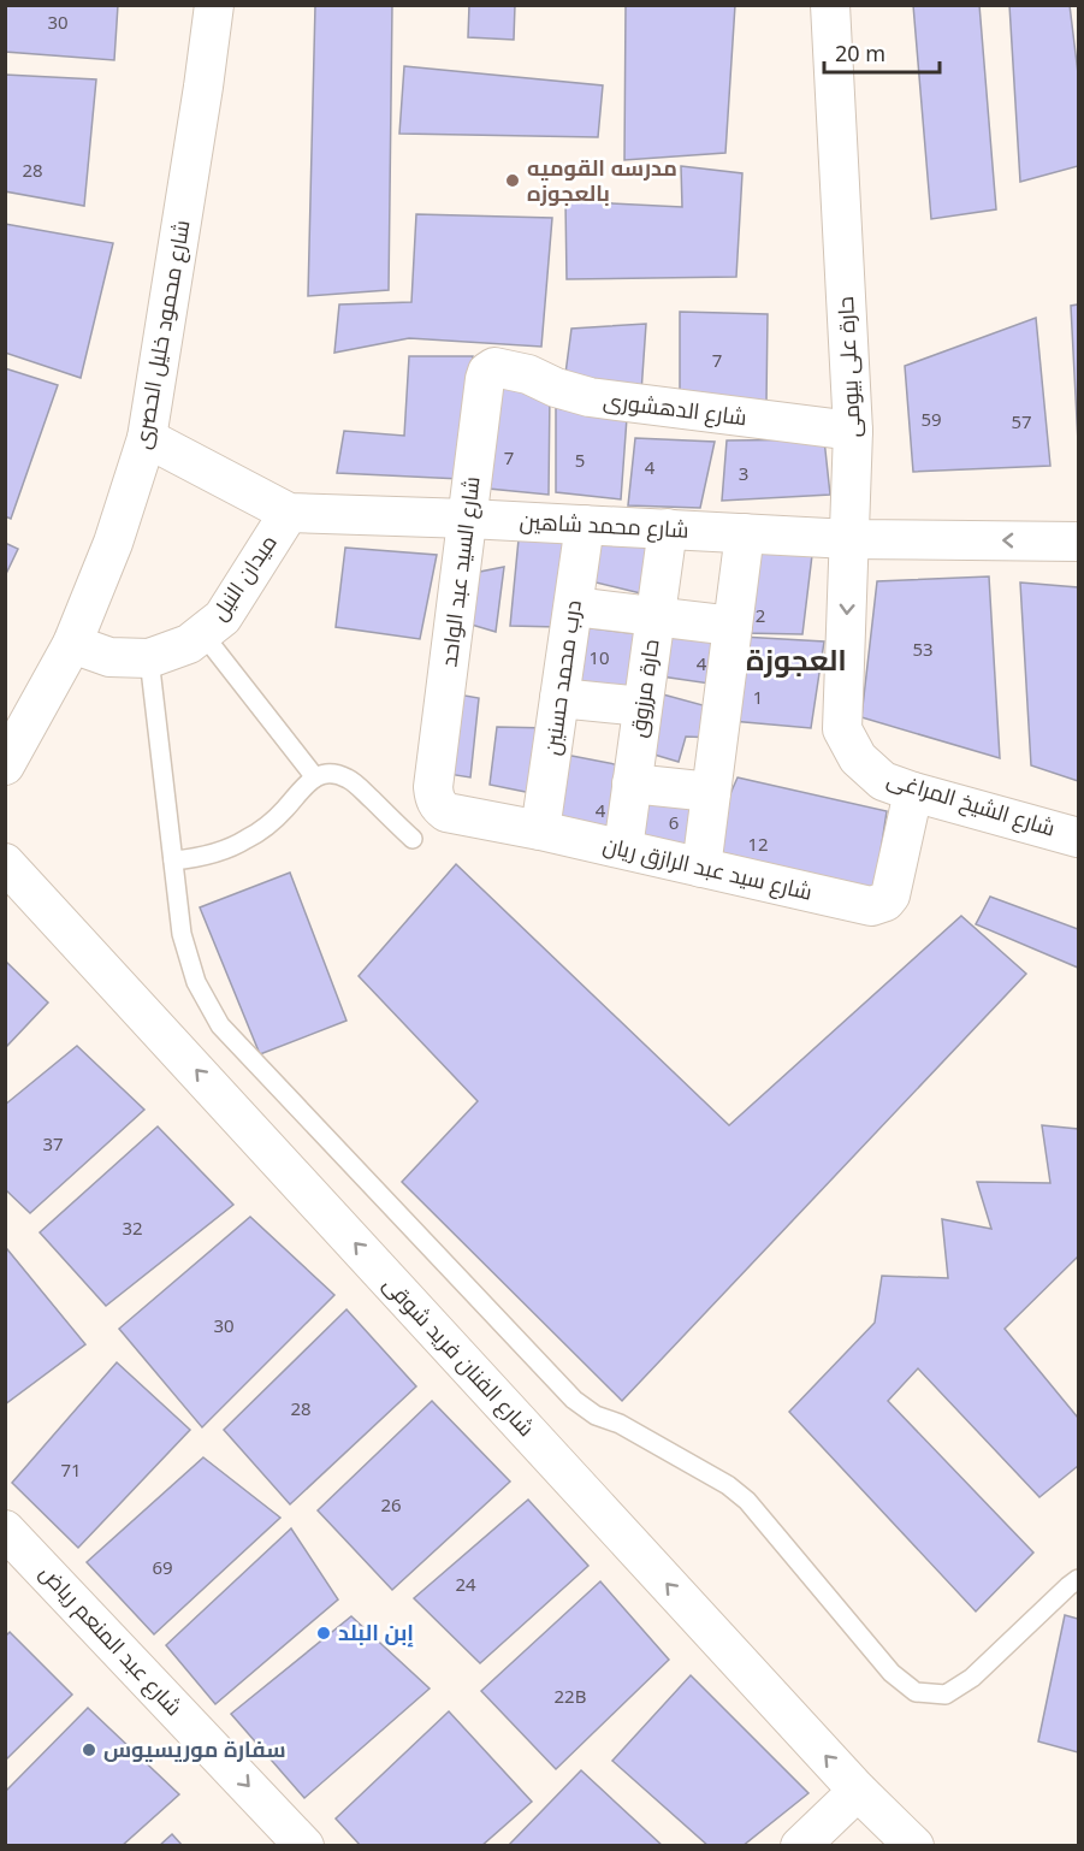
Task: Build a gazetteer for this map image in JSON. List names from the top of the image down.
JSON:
{
  "streets": {
    "street": [
      "شارع محمود خليل الحصرى",
      "حارة على بيومى",
      "شارع الدهشورى",
      "شارع محمد شاهين",
      "شارع السيد عبد الواحد",
      "ميدان النيل",
      "درب محمد حسنين",
      "حارة مرزوق",
      "شارع الشيخ المراغى",
      "شارع سيد عبد الرازق ريان",
      "شارع الفنان فريد شوقى",
      "شارع عبد المنعم رياض"
    ]
  },
  "crossings": [
    ["شارع محمود خليل الحصرى", "شارع محمد شاهين"],
    ["شارع محمود خليل الحصرى", "ميدان النيل"],
    ["حارة على بيومى", "شارع الدهشورى"],
    ["حارة على بيومى", "شارع محمد شاهين"],
    ["حارة على بيومى", "شارع الشيخ المراغى"],
    ["شارع الدهشورى", "شارع السيد عبد الواحد"],
    ["شارع محمد شاهين", "شارع السيد عبد الواحد"],
    ["شارع محمد شاهين", "ميدان النيل"],
    ["شارع محمد شاهين", "درب محمد حسنين"],
    ["شارع محمد شاهين", "حارة مرزوق"],
    ["شارع السيد عبد الواحد", "شارع سيد عبد الرازق ريان"],
    ["درب محمد حسنين", "شارع سيد عبد الرازق ريان"],
    ["حارة مرزوق", "شارع سيد عبد الرازق ريان"],
    ["شارع الشيخ المراغى", "شارع سيد عبد الرازق ريان"]
  ],
  "one_way": ["شارع الفنان فريد شوقى", "شارع عبد المنعم رياض"],
  "districts": ["العجوزة"],
  "places": ["مدرسه القوميه بالعجوزه", "إبن البلد", "سفارة موريسيوس"],
  "house_numbers": [
    "30",
    "28",
    "7",
    "59",
    "57",
    "7",
    "5",
    "4",
    "3",
    "2",
    "53",
    "10",
    "4",
    "1",
    "4",
    "6",
    "12",
    "37",
    "32",
    "30",
    "28",
    "71",
    "26",
    "69",
    "24",
    "22B"
  ],
  "scale_bar": "20 m"
}
